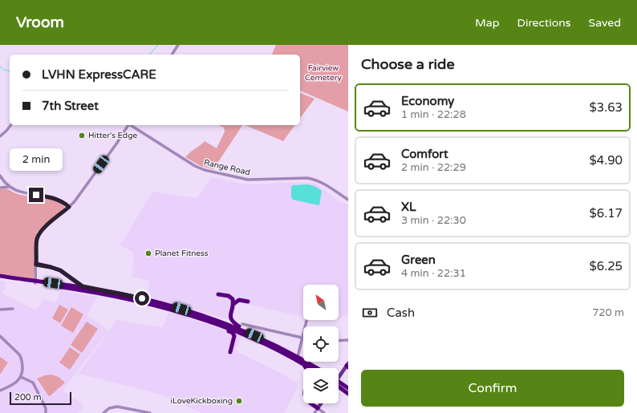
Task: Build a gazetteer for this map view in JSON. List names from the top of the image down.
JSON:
{
  "streets": {
    "street": ["Range Road"]
  },
  "parks": ["Fairview Cemetery"],
  "places": ["Hitter's Edge", "Planet Fitness", "iLoveKickboxing"],
  "scale_bar": "200 m",
  "north": "top left",
  "page": {
    "header": "Vroom",
    "nav": ["Map", "Directions", "Saved"],
    "heading": "Choose a ride",
    "banner": ["LVHN ExpressCARE", "7th Street"],
    "list": [
      {
        "name": "Economy",
        "note": "1 min · 22:28",
        "value": "$3.63"
      },
      {
        "name": "Comfort",
        "note": "2 min · 22:29",
        "value": "$4.90"
      },
      {
        "name": "XL",
        "note": "3 min · 22:30",
        "value": "$6.17"
      },
      {
        "name": "Green",
        "note": "4 min · 22:31",
        "value": "$6.25"
      }
    ],
    "bubble": "2 min",
    "pay": ["Cash", "720 m"],
    "buttons": "Confirm",
    "scale": "200 m"
  }
}
